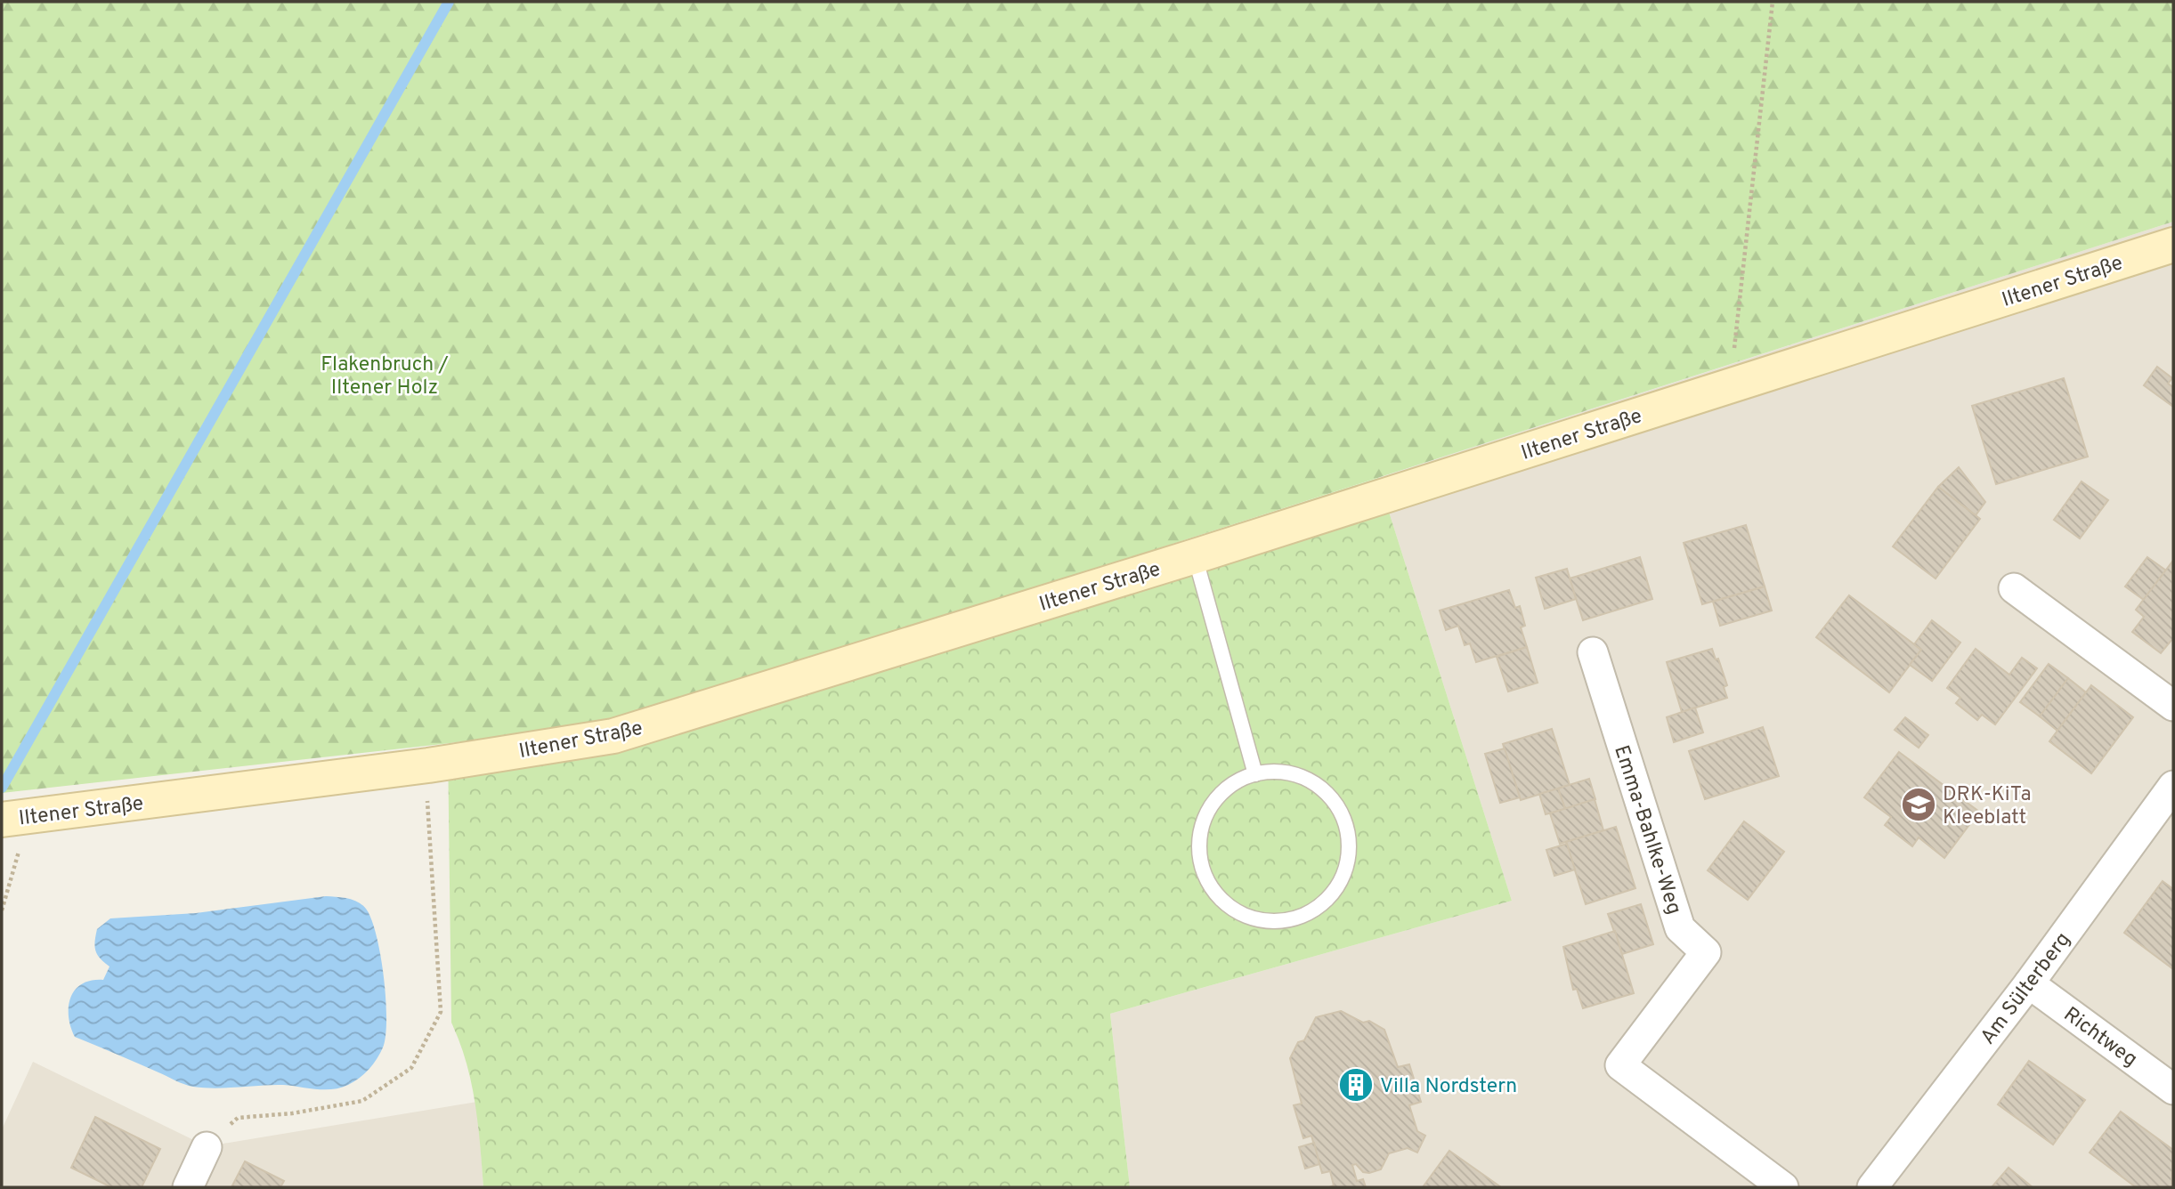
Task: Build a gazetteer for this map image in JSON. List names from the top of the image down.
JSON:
{
  "streets": {
    "street": [
      "Iltener Straße",
      "Emma-Bahlke-Weg",
      "Am Sülterberg",
      "Richtweg"
    ]
  },
  "crossings": [
    ["Am Sülterberg", "Richtweg"]
  ],
  "parks": ["Flakenbruch / Iltener Holz"],
  "places": {
    "school or university": ["DRK-KiTa Kleeblatt"],
    "building": ["Villa Nordstern"]
  }
}
